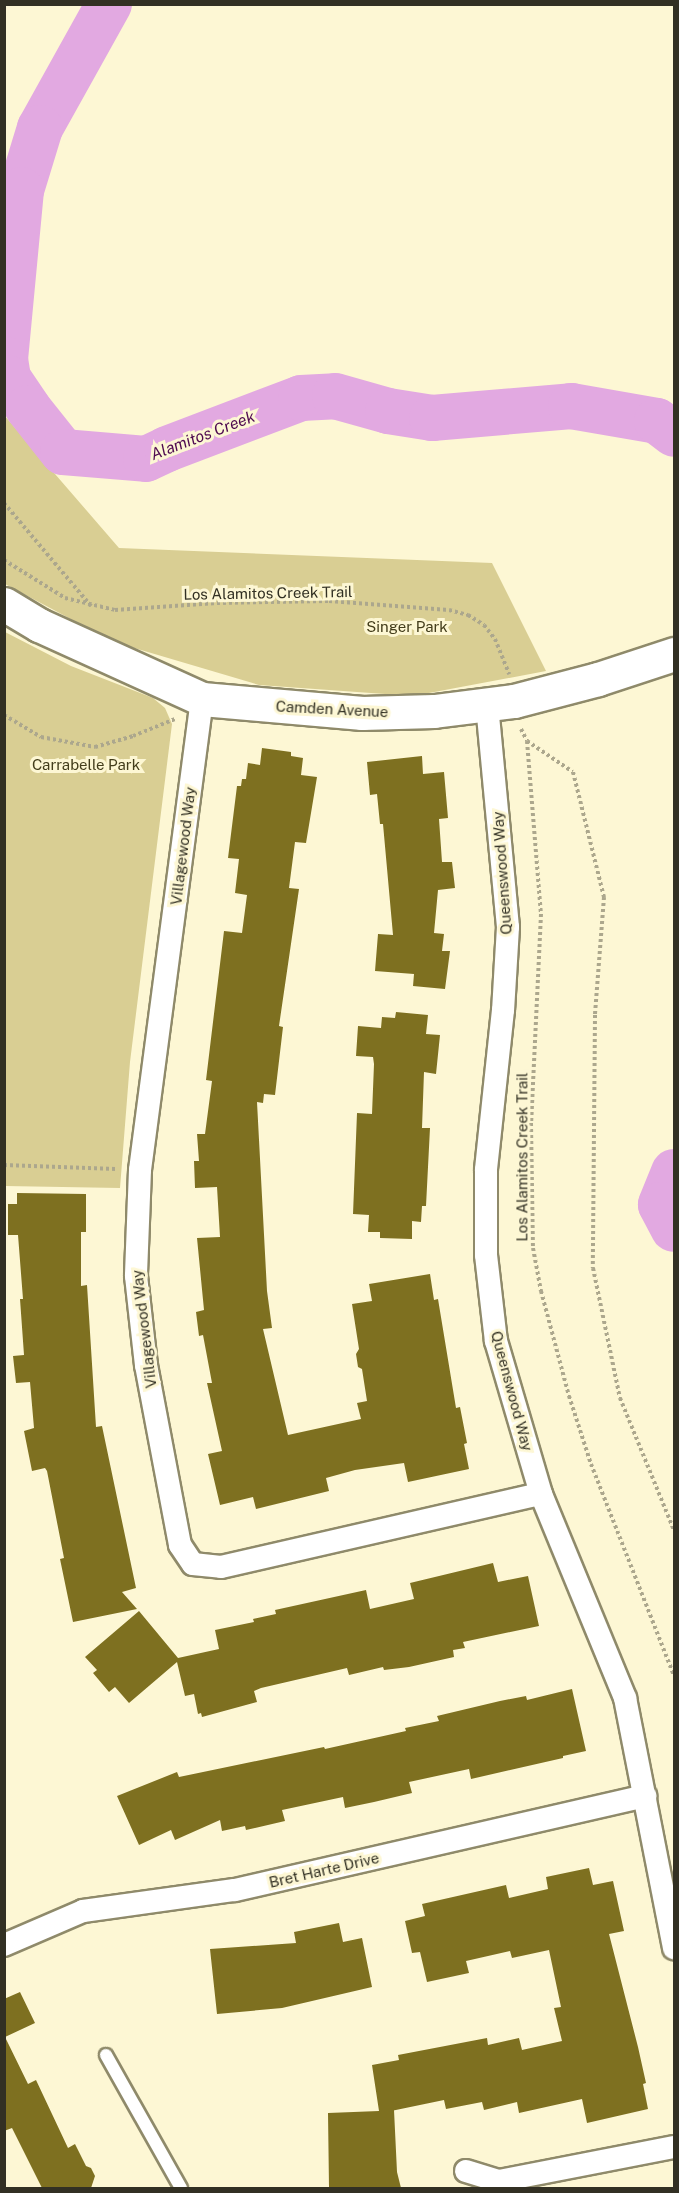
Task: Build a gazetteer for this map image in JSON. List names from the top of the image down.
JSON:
{
  "streets": {
    "street": [
      "Camden Avenue",
      "Villagewood Way",
      "Queenswood Way",
      "Bret Harte Drive"
    ],
    "path": ["Los Alamitos Creek Trail"]
  },
  "crossings": [
    ["Camden Avenue", "Villagewood Way"],
    ["Camden Avenue", "Queenswood Way"],
    ["Villagewood Way", "Queenswood Way"],
    ["Queenswood Way", "Bret Harte Drive"]
  ],
  "water": ["Alamitos Creek"],
  "parks": ["Singer Park", "Carrabelle Park"]
}
